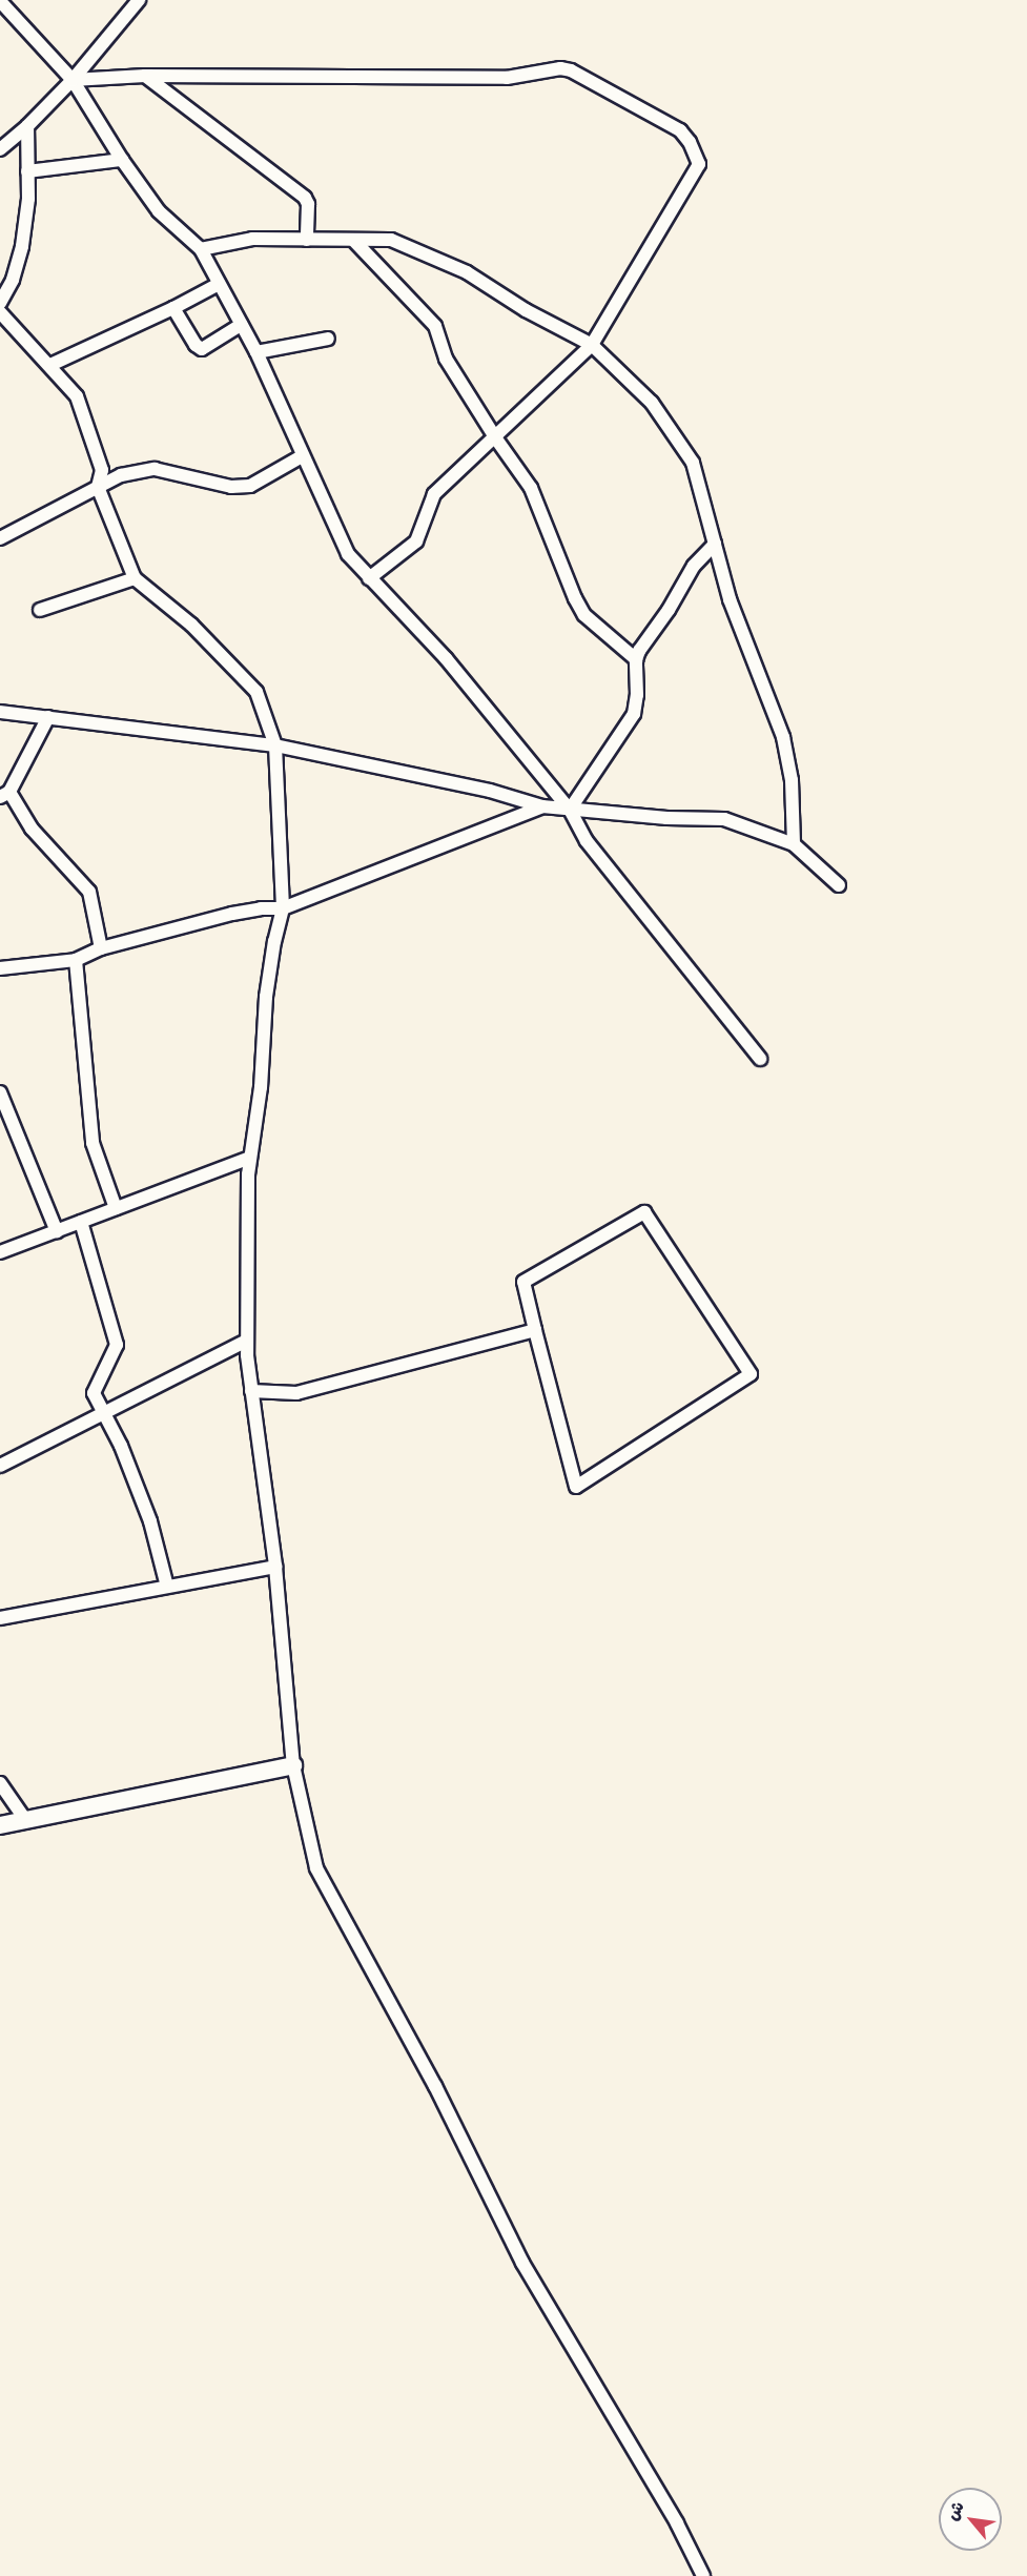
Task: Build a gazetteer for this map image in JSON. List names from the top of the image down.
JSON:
{
  "north": "top left"
}
